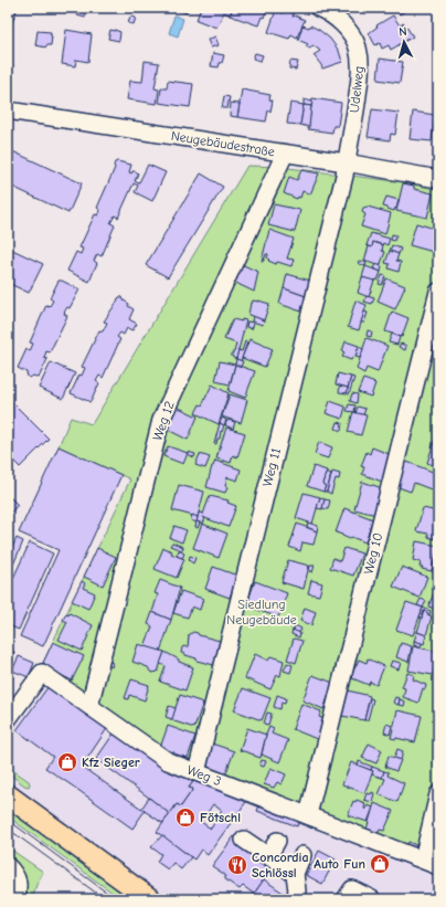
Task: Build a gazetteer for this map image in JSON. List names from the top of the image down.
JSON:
{
  "streets": {
    "street": [
      "Udelweg",
      "Neugebäudestraße",
      "Weg 12",
      "Weg 11",
      "Weg 10",
      "Weg 3"
    ]
  },
  "crossings": [
    ["Udelweg", "Neugebäudestraße"],
    ["Udelweg", "Weg 11"],
    ["Neugebäudestraße", "Weg 12"],
    ["Neugebäudestraße", "Weg 11"],
    ["Weg 12", "Weg 3"],
    ["Weg 11", "Weg 3"],
    ["Weg 10", "Weg 3"]
  ],
  "parks": ["Siedlung Neugebäude"],
  "places": {
    "shop": ["Kfz Sieger", "Fötschl", "Auto Fun"],
    "restaurant": ["Concordia Schlössl"]
  },
  "north": "top"
}
